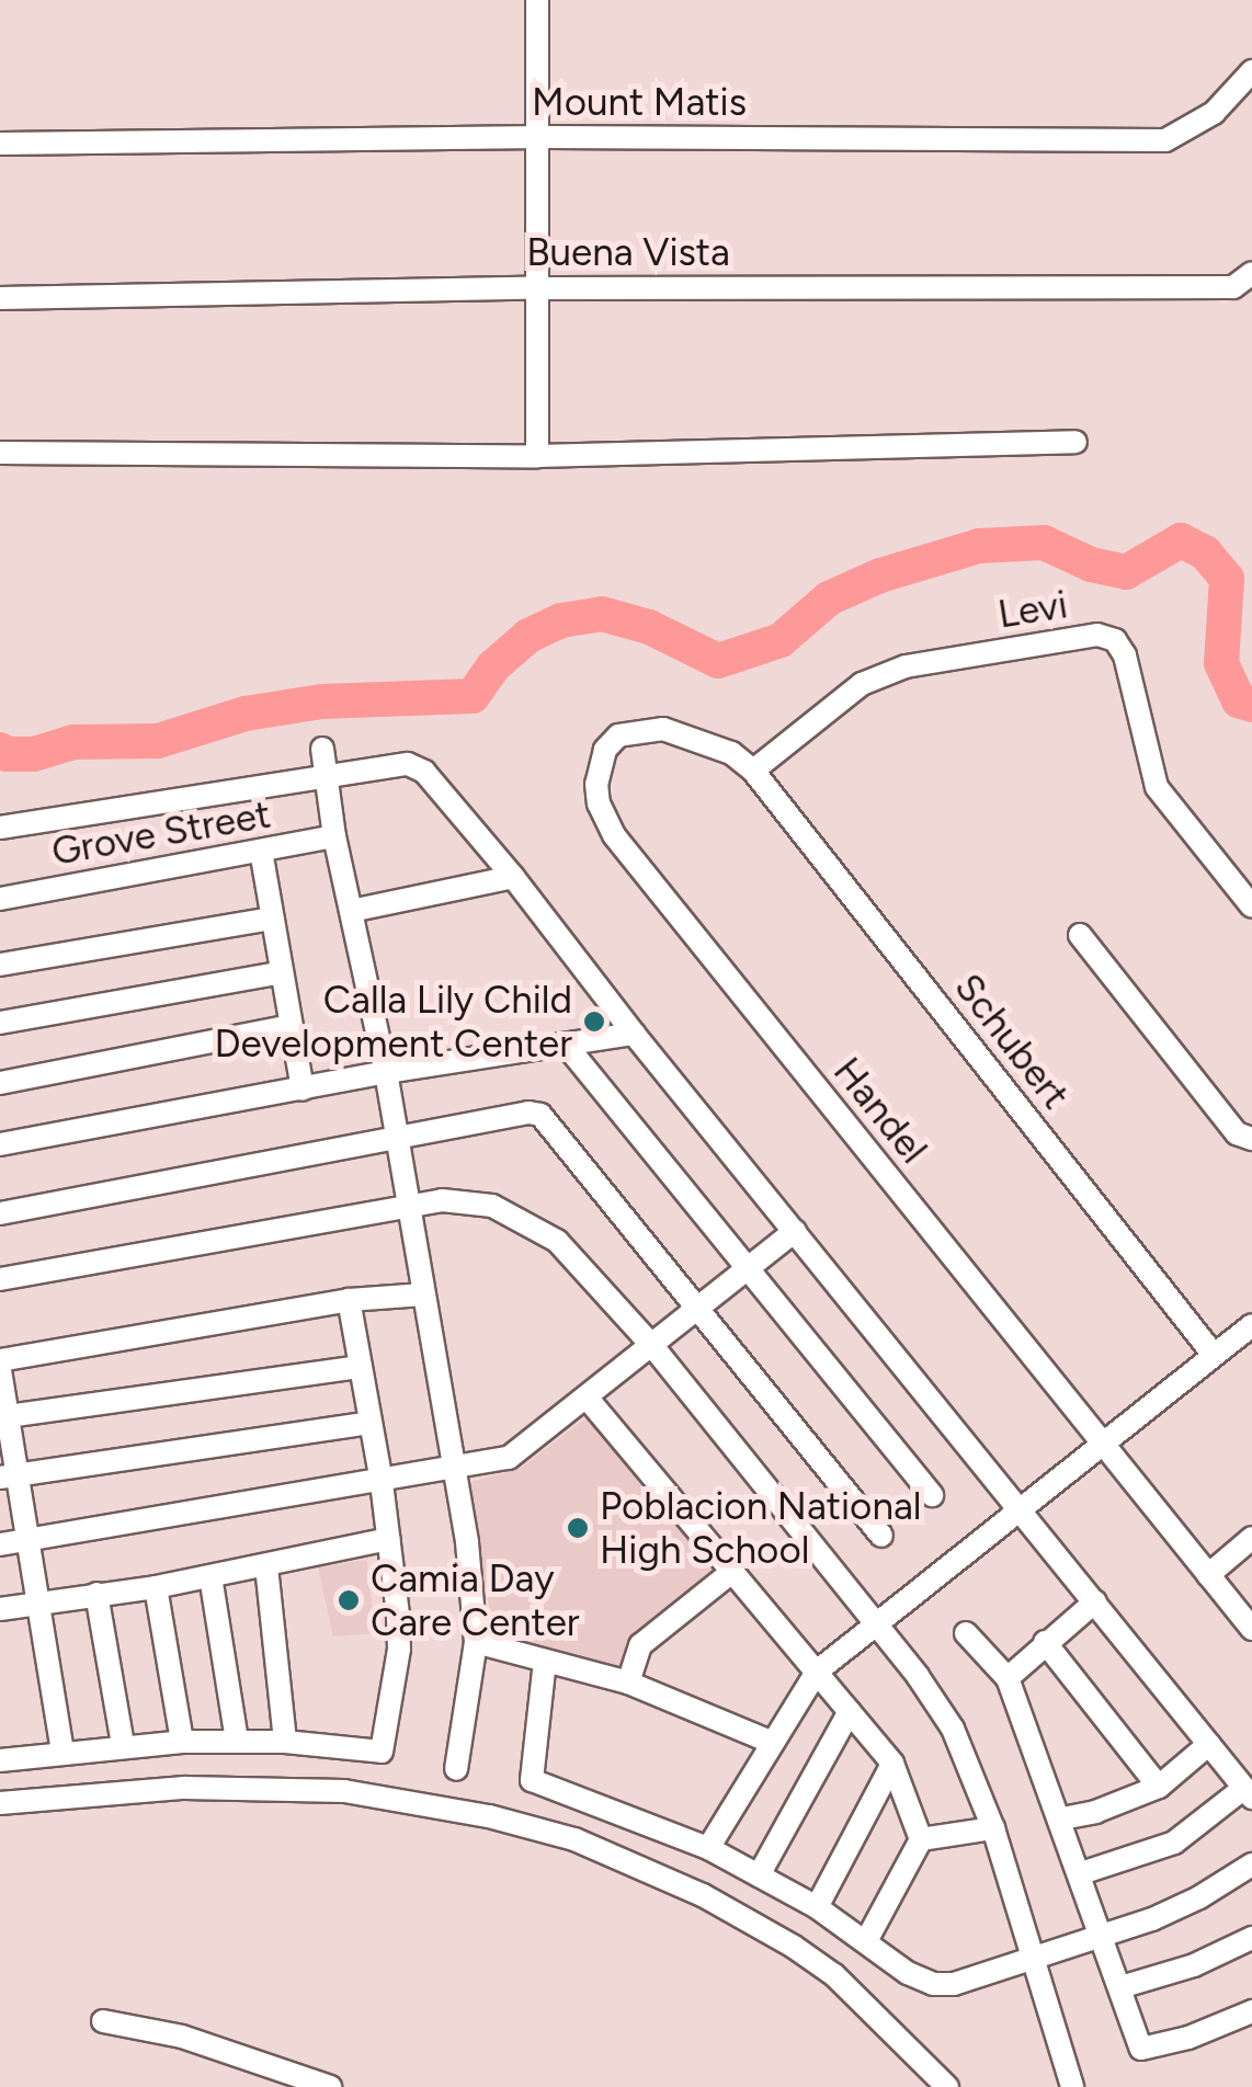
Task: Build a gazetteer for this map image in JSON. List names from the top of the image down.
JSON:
{
  "streets": {
    "street": [
      "Mount Matis",
      "Buena Vista",
      "Levi",
      "Grove Street",
      "Schubert",
      "Handel"
    ]
  },
  "crossings": [
    ["Levi", "Schubert"],
    ["Levi", "Handel"],
    ["Schubert", "Handel"]
  ],
  "places": ["Calla Lily Child Development Center", "Poblacion National High School", "Camia Day Care Center"]
}
